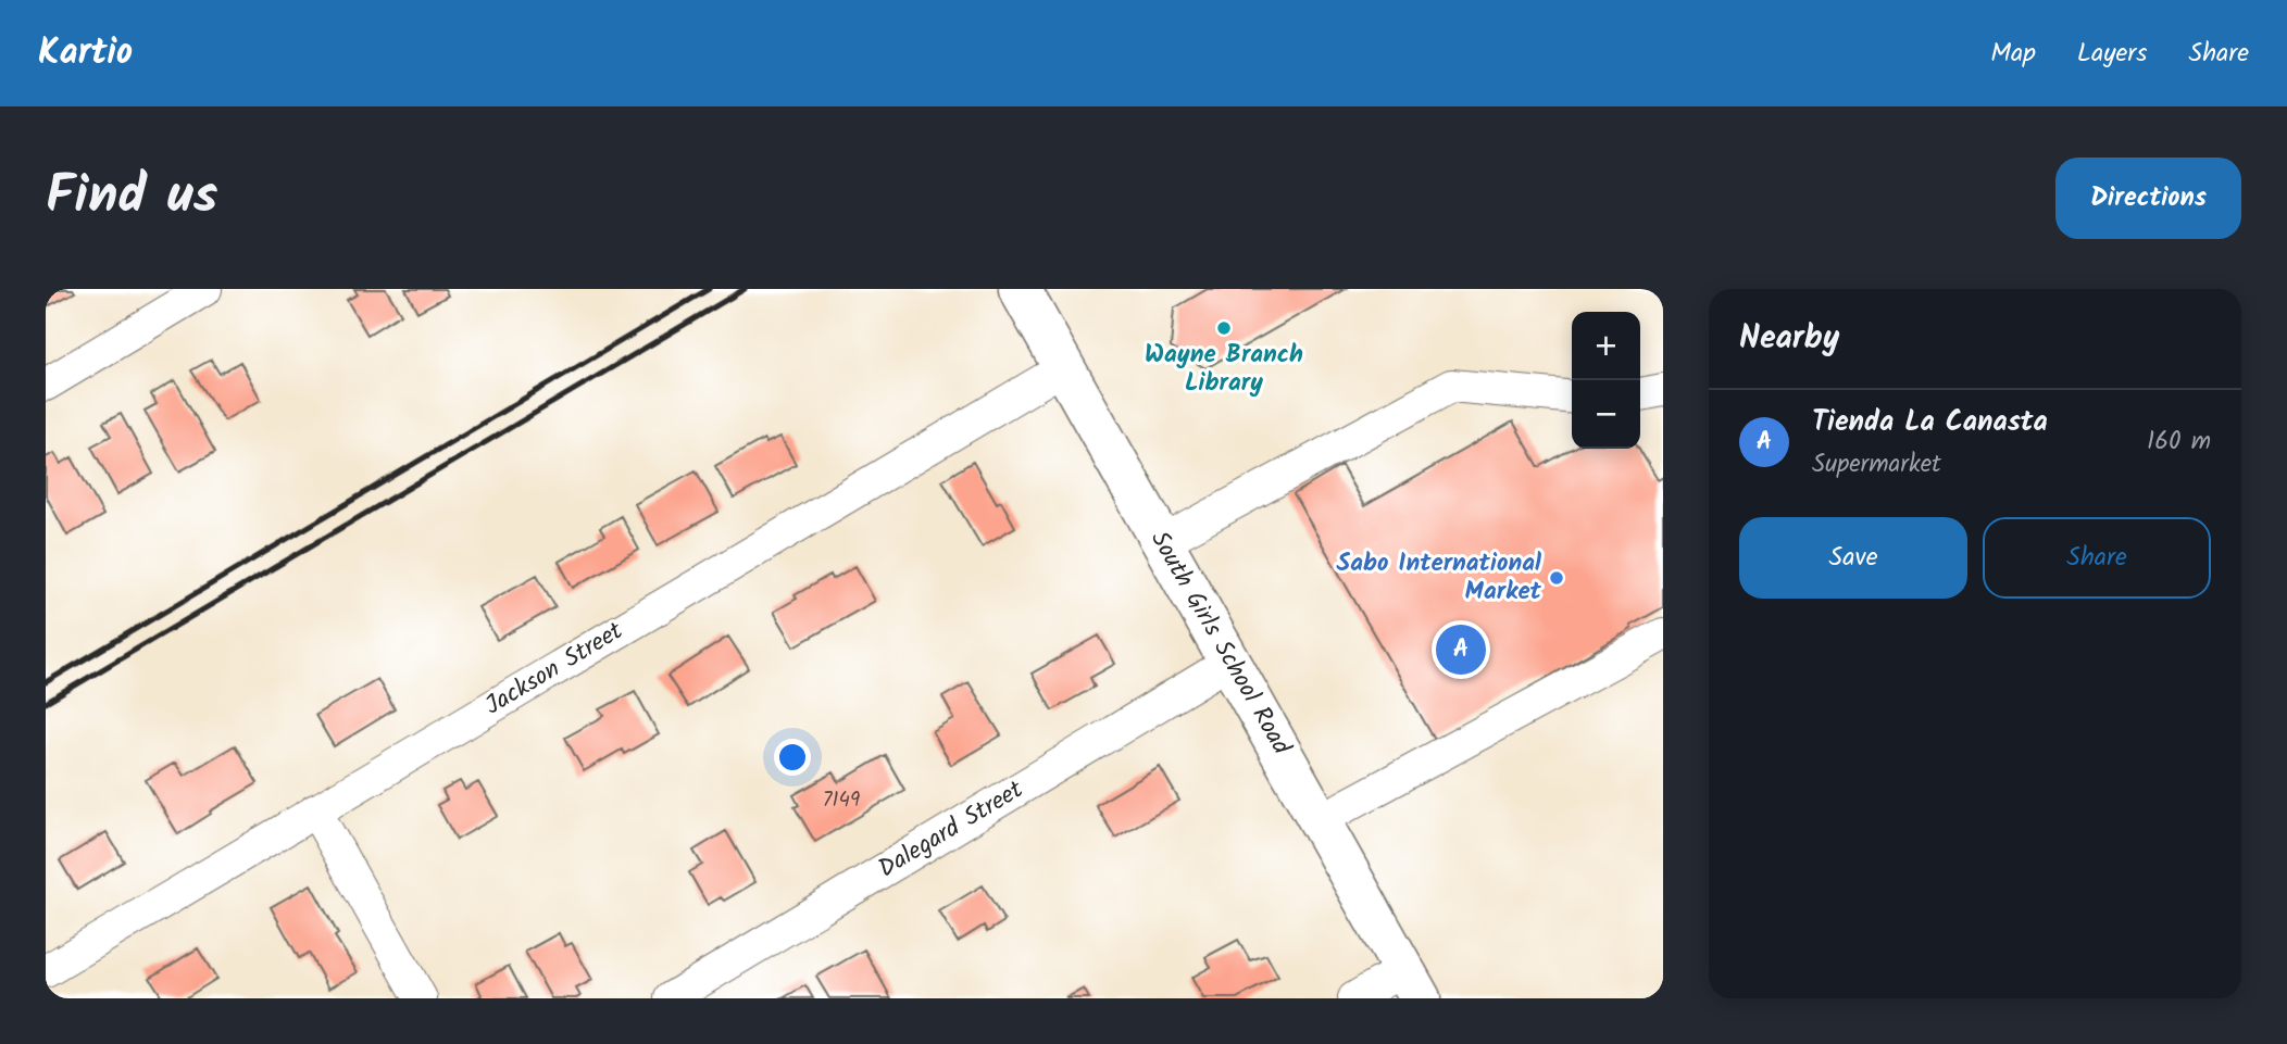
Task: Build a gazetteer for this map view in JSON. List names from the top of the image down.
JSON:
{
  "streets": {
    "main road": ["South Girls School Road"],
    "street": ["Jackson Street", "Dalegard Street"]
  },
  "crossings": [
    ["South Girls School Road", "Jackson Street"],
    ["South Girls School Road", "Dalegard Street"]
  ],
  "places": ["Wayne Branch Library", "Sabo International Market"],
  "house_numbers": ["7149"],
  "page": {
    "header": "Kartio",
    "nav": ["Map", "Layers", "Share"],
    "title": "Find us",
    "buttons": [
      "Directions",
      ["Save", "Share"]
    ],
    "heading": "Nearby",
    "map_buttons": ["+", "−"],
    "list": [
      {
        "mark": "A",
        "name": "Tienda La Canasta",
        "note": "Supermarket",
        "value": "160 m"
      }
    ],
    "pins": "A"
  }
}
